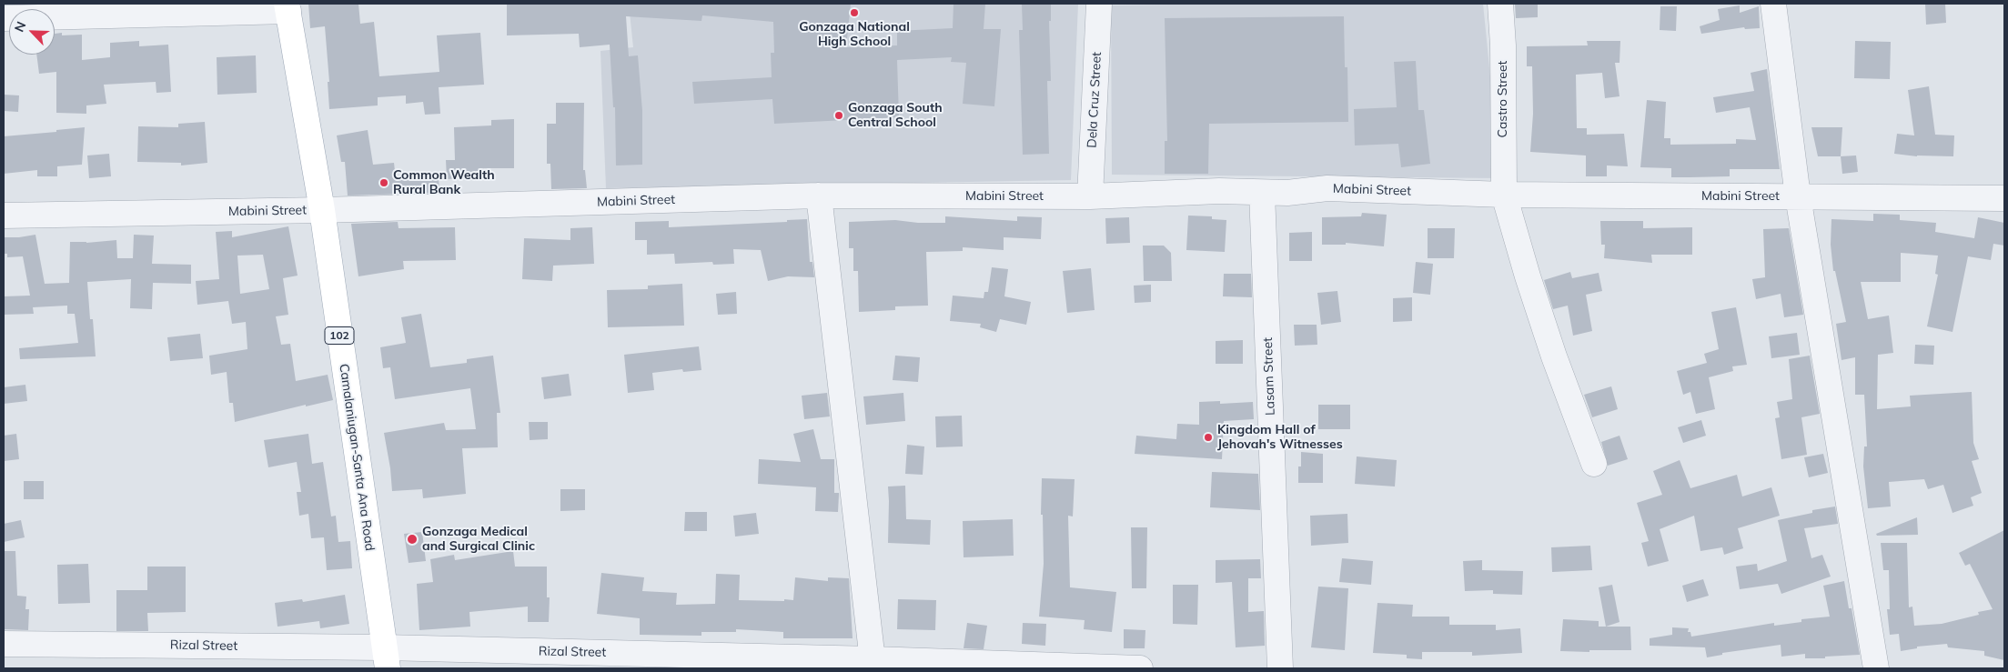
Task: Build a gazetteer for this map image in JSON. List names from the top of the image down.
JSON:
{
  "streets": {
    "main road": ["102", "Camalaniugan-Santa Ana Road"],
    "street": [
      "Castro Street",
      "Dela Cruz Street",
      "Mabini Street",
      "Lasam Street",
      "Rizal Street"
    ]
  },
  "crossings": [
    ["Castro Street", "Mabini Street"],
    ["Dela Cruz Street", "Mabini Street"],
    ["Mabini Street", "Lasam Street"],
    ["Mabini Street", "Camalaniugan-Santa Ana Road"],
    ["Camalaniugan-Santa Ana Road", "Rizal Street"]
  ],
  "places": [
    "Gonzaga National High School",
    "Gonzaga South Central School",
    "Common Wealth Rural Bank",
    "Kingdom Hall of Jehovah's Witnesses",
    "Gonzaga Medical and Surgical Clinic"
  ],
  "north": "top left"
}
